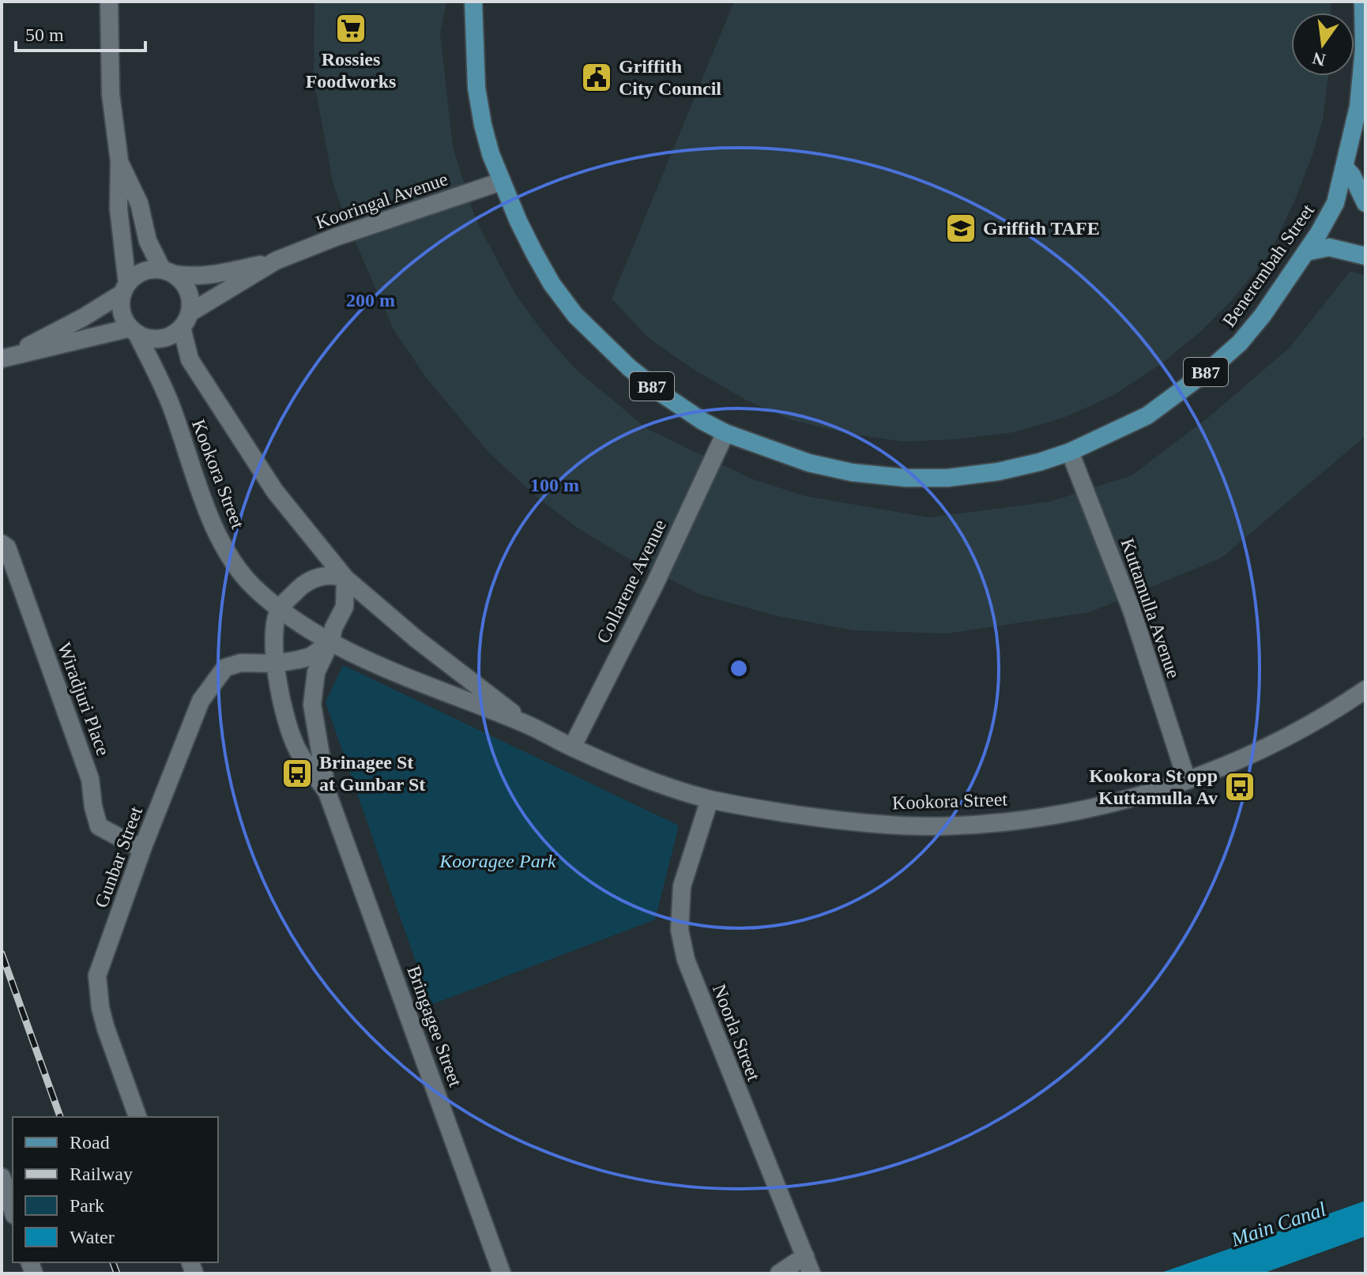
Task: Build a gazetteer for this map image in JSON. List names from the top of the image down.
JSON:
{
  "streets": {
    "main road": ["Benerembah Street", "B87"],
    "street": [
      "Kooringal Avenue",
      "Kookora Street",
      "Collarene Avenue",
      "Kuttamulla Avenue",
      "Wiradjuri Place",
      "Gunbar Street",
      "Bringagee Street",
      "Noorla Street"
    ]
  },
  "crossings": [
    ["Kooringal Avenue", "Benerembah Street"],
    ["Kooringal Avenue", "Kookora Street"],
    ["Benerembah Street", "Collarene Avenue"],
    ["Benerembah Street", "Kuttamulla Avenue"],
    ["Kookora Street", "Collarene Avenue"],
    ["Kookora Street", "Kuttamulla Avenue"],
    ["Kookora Street", "Bringagee Street"],
    ["Kookora Street", "Noorla Street"],
    ["Wiradjuri Place", "Gunbar Street"],
    ["Gunbar Street", "Bringagee Street"]
  ],
  "water": ["Main Canal"],
  "parks": ["Kooragee Park"],
  "places": {
    "supermarket": ["Rossies Foodworks"],
    "public building": ["Griffith City Council"],
    "school or university": ["Griffith TAFE"],
    "bus stop": ["Brinagee St at Gunbar St", "Kookora St opp Kuttamulla Av"]
  },
  "legend": [
    "Road",
    "Railway",
    "Park",
    "Water"
  ],
  "scale_bar": "50 m",
  "north": "bottom",
  "rings": ["200 m", "100 m"]
}
